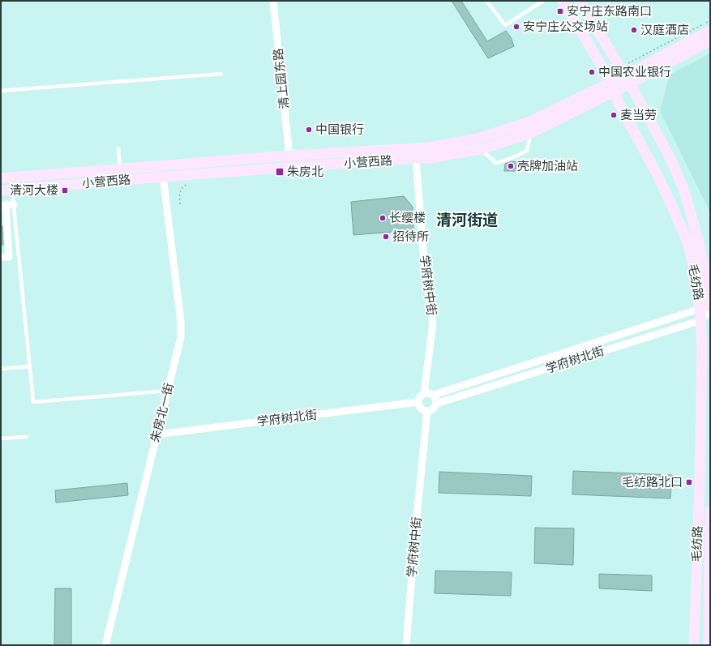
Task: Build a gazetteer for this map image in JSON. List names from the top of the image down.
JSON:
{
  "streets": {
    "main road": ["小营西路", "毛纺路"],
    "street": [
      "清上园东路",
      "学府树中街",
      "学府树北街",
      "朱房北一街"
    ]
  },
  "crossings": [
    ["清上园东路", "小营西路"],
    ["小营西路", "毛纺路"],
    ["小营西路", "学府树中街"],
    ["小营西路", "朱房北一街"],
    ["毛纺路", "学府树北街"],
    ["学府树中街", "学府树北街"],
    ["学府树北街", "朱房北一街"]
  ],
  "districts": ["清河街道"],
  "places": {
    "transit": [
      "安宁庄东路南口",
      "朱房北",
      "清河大楼",
      "毛纺路北口"
    ],
    "other": [
      "安宁庄公交场站",
      "汉庭酒店",
      "中国农业银行",
      "麦当劳",
      "中国银行",
      "壳牌加油站",
      "长缨楼",
      "招待所"
    ]
  }
}
